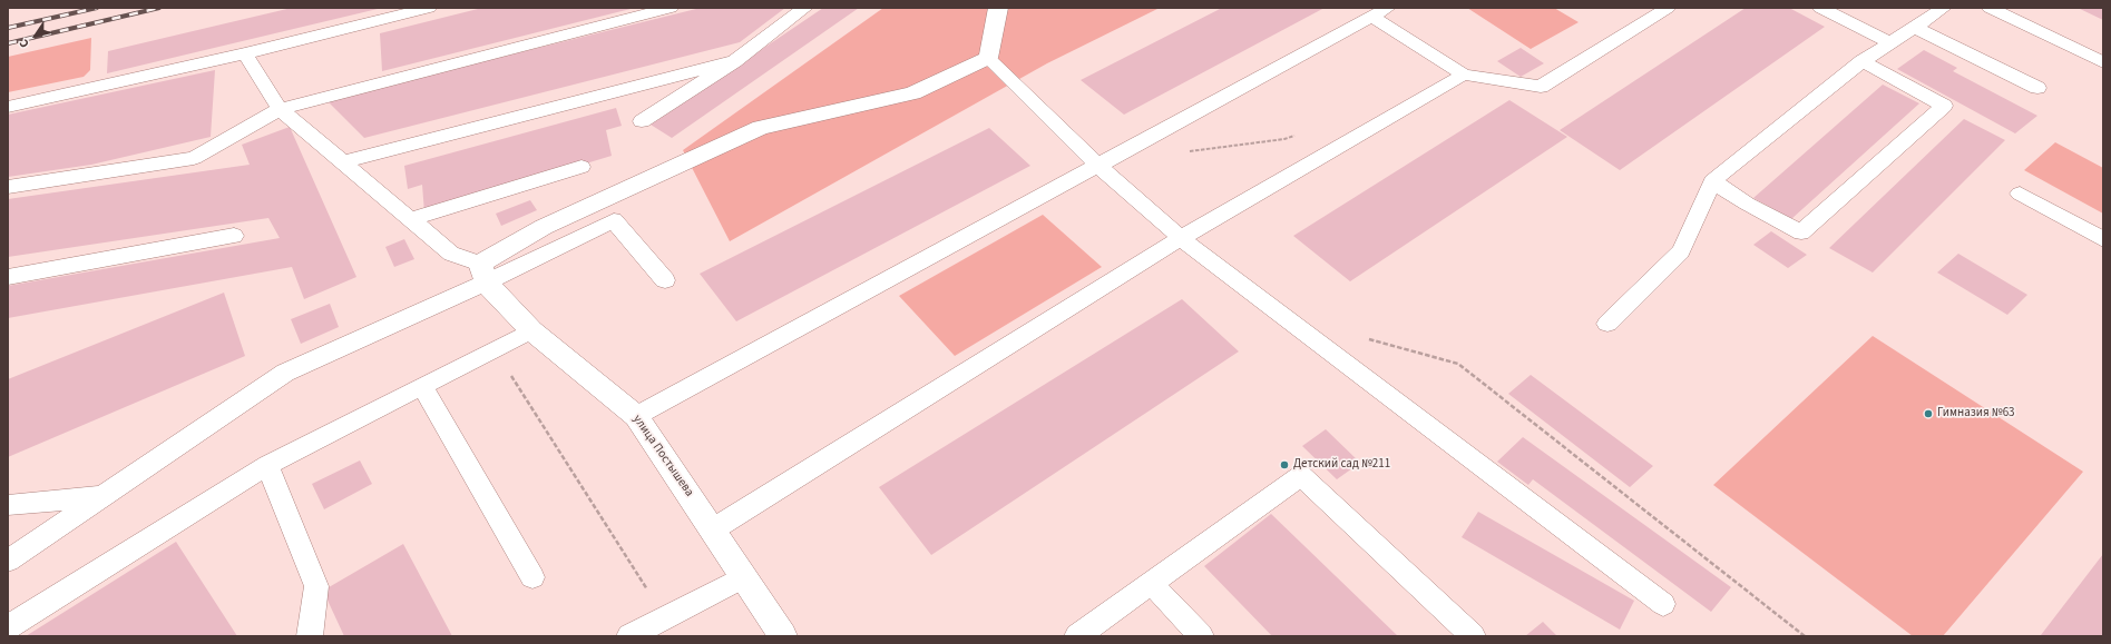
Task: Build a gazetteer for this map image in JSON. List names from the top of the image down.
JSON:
{
  "streets": {
    "street": ["улица Постышева"]
  },
  "places": ["Гимназия №63", "Детский сад №211"],
  "north": "bottom left"
}
